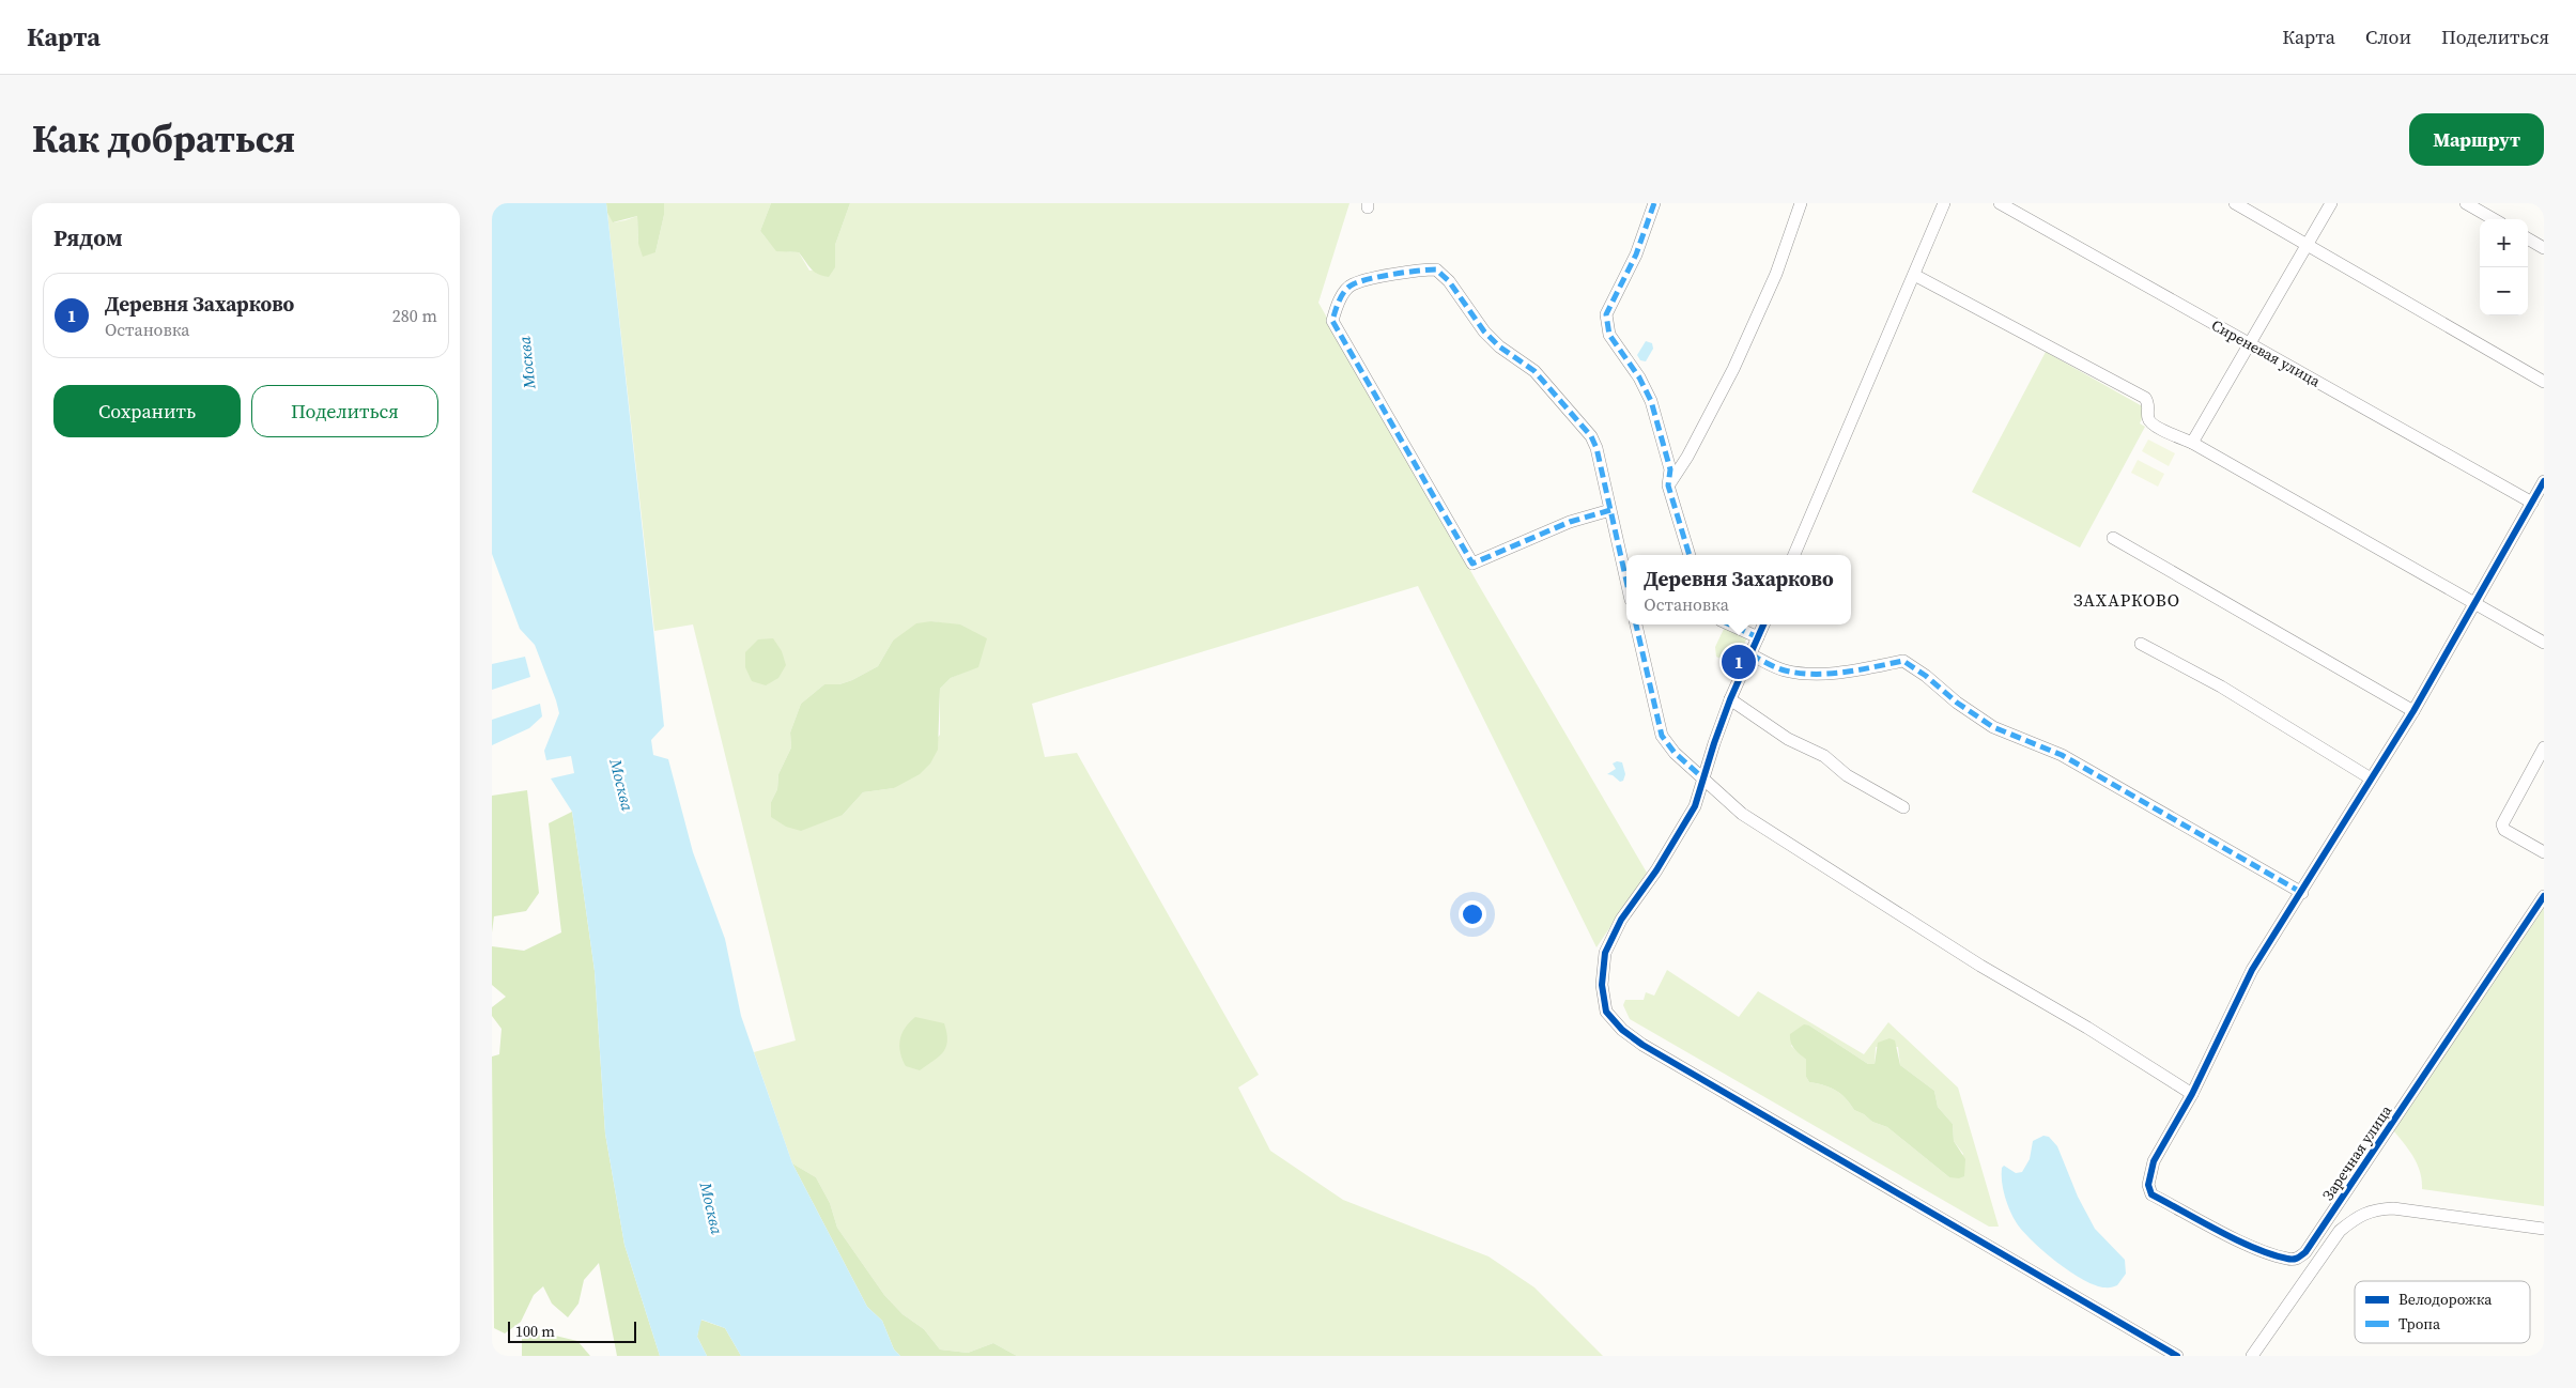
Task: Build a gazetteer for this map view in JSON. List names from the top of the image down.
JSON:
{
  "streets": {
    "street": ["Сиреневая улица", "Заречная улица"]
  },
  "districts": ["ЗАХАРКОВО"],
  "water": ["Москва"],
  "legend": ["Велодорожка", "Тропа"],
  "scale_bar": "100 m",
  "page": {
    "header": "Карта",
    "nav": ["Карта", "Слои", "Поделиться"],
    "title": "Как добраться",
    "buttons": [
      "Маршрут",
      ["Сохранить", "Поделиться"]
    ],
    "heading": "Рядом",
    "map_buttons": ["+", "−"],
    "list": [
      {
        "mark": "1",
        "name": "Деревня Захарково",
        "note": "Остановка",
        "value": "280 m"
      }
    ],
    "popup": ["Деревня Захарково", "Остановка"],
    "pins": "1",
    "scale": "100 m"
  }
}
